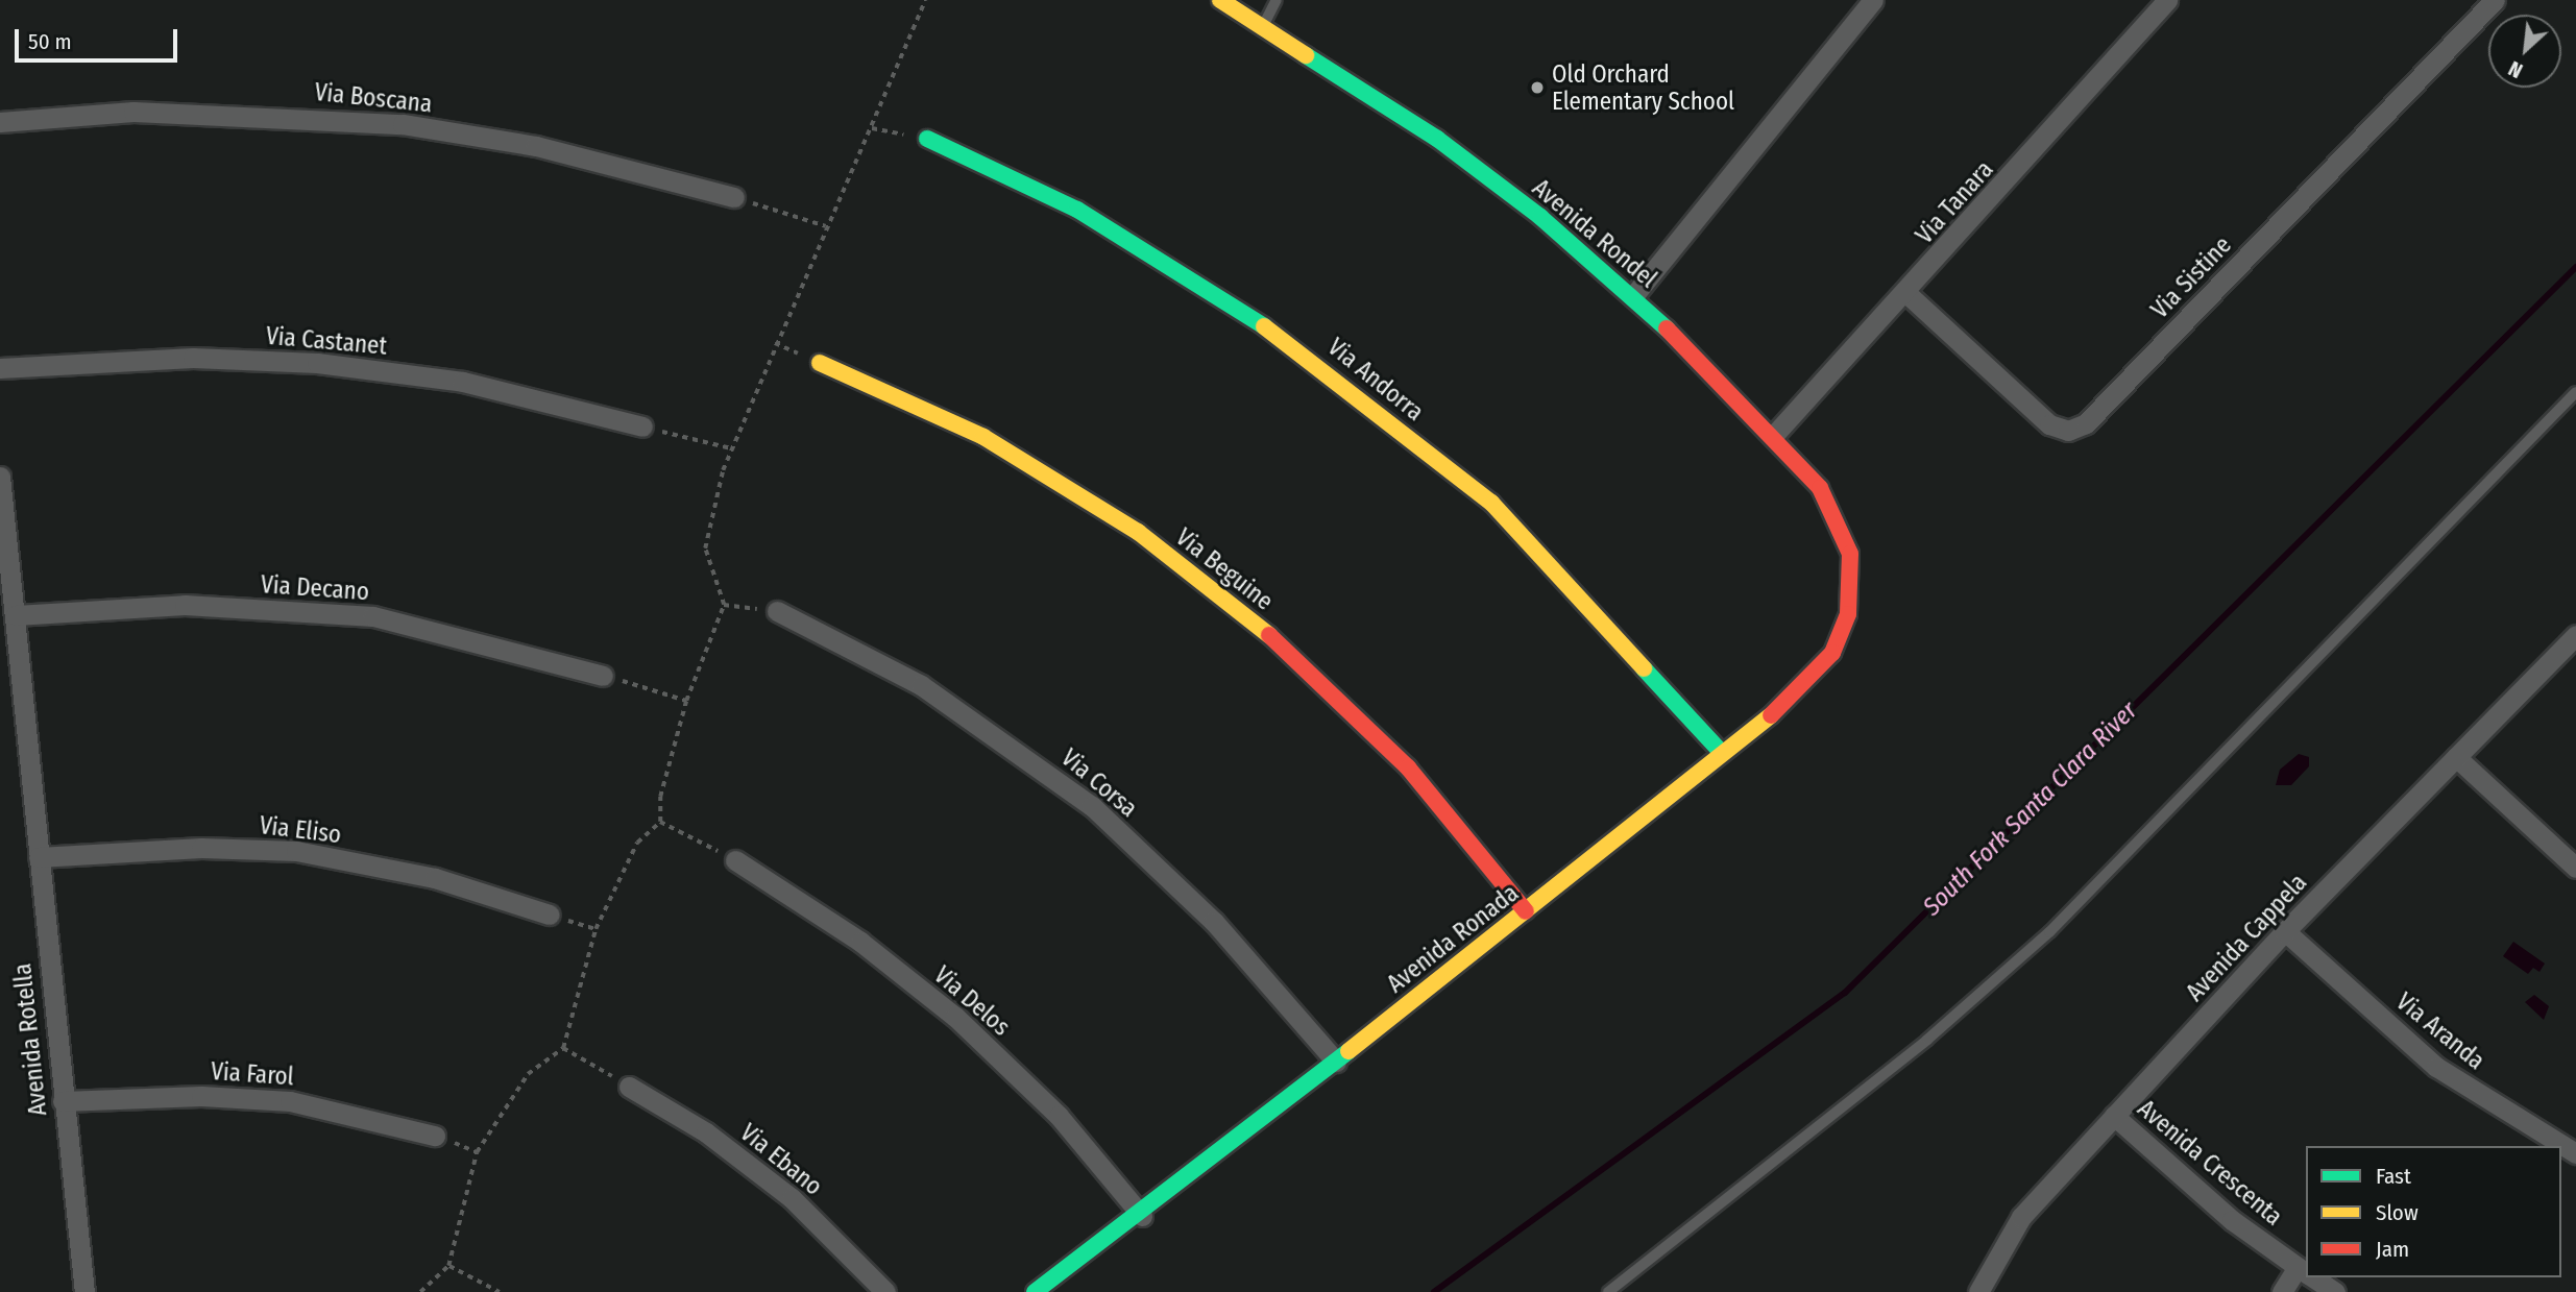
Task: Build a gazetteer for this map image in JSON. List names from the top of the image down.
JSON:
{
  "streets": {
    "street": [
      "Via Boscana",
      "Via Tanara",
      "Avenida Rondel",
      "Via Sistine",
      "Via Castanet",
      "Via Andorra",
      "Via Beguine",
      "Via Decano",
      "Via Corsa",
      "Via Eliso",
      "Avenida Cappela",
      "Avenida Ronada",
      "Via Delos",
      "Via Aranda",
      "Avenida Rotella",
      "Via Farol",
      "Via Ebano",
      "Avenida Crescenta"
    ]
  },
  "crossings": [
    ["Via Tanara", "Avenida Rondel"],
    ["Via Tanara", "Via Sistine"],
    ["Avenida Rondel", "Avenida Ronada"],
    ["Via Andorra", "Avenida Ronada"],
    ["Via Beguine", "Avenida Ronada"],
    ["Via Decano", "Avenida Rotella"],
    ["Via Corsa", "Avenida Ronada"],
    ["Via Eliso", "Avenida Rotella"],
    ["Avenida Cappela", "Via Aranda"],
    ["Avenida Cappela", "Avenida Crescenta"],
    ["Avenida Ronada", "Via Delos"],
    ["Avenida Rotella", "Via Farol"]
  ],
  "water": ["South Fork Santa Clara River"],
  "places": ["Old Orchard Elementary School"],
  "legend": ["Fast", "Slow", "Jam"],
  "scale_bar": "50 m",
  "north": "bottom left"
}
